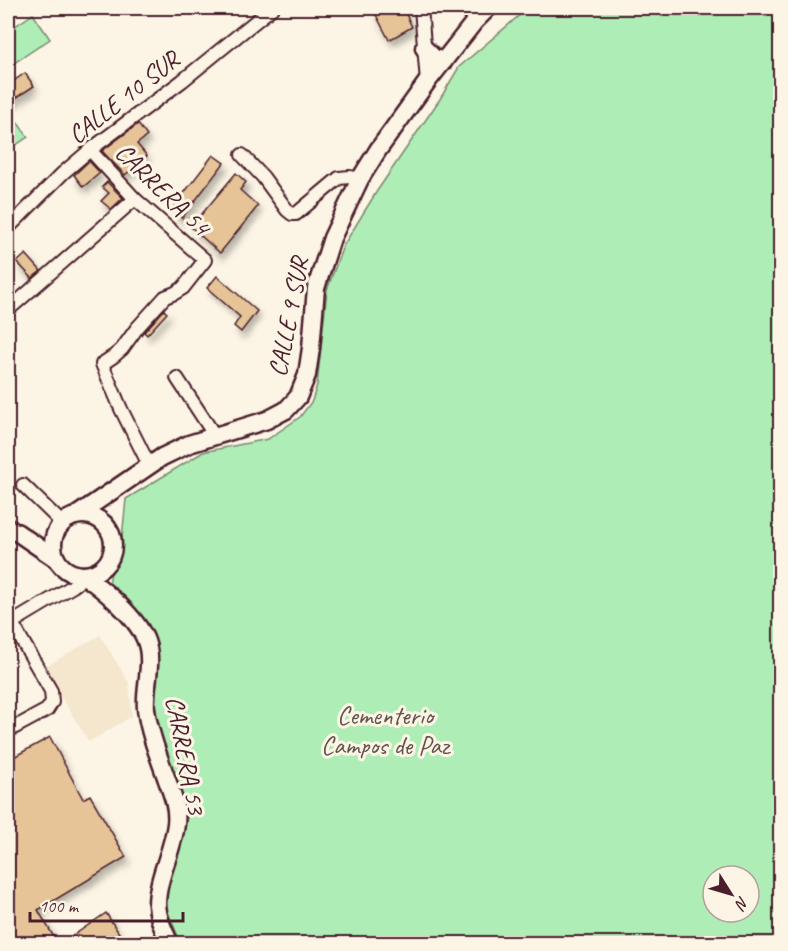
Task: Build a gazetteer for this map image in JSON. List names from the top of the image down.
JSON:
{
  "streets": {
    "main road": ["CALLE 9 SUR", "CARRERA 53"],
    "street": ["CALLE 10 SUR", "CARRERA 54"]
  },
  "crossings": [
    ["CALLE 10 SUR", "CARRERA 54"],
    ["CARRERA 54", "CALLE 9 SUR"],
    ["CALLE 9 SUR", "CARRERA 53"]
  ],
  "parks": ["Cementerio Campos de Paz"],
  "scale_bar": "100 m",
  "north": "bottom right"
}
